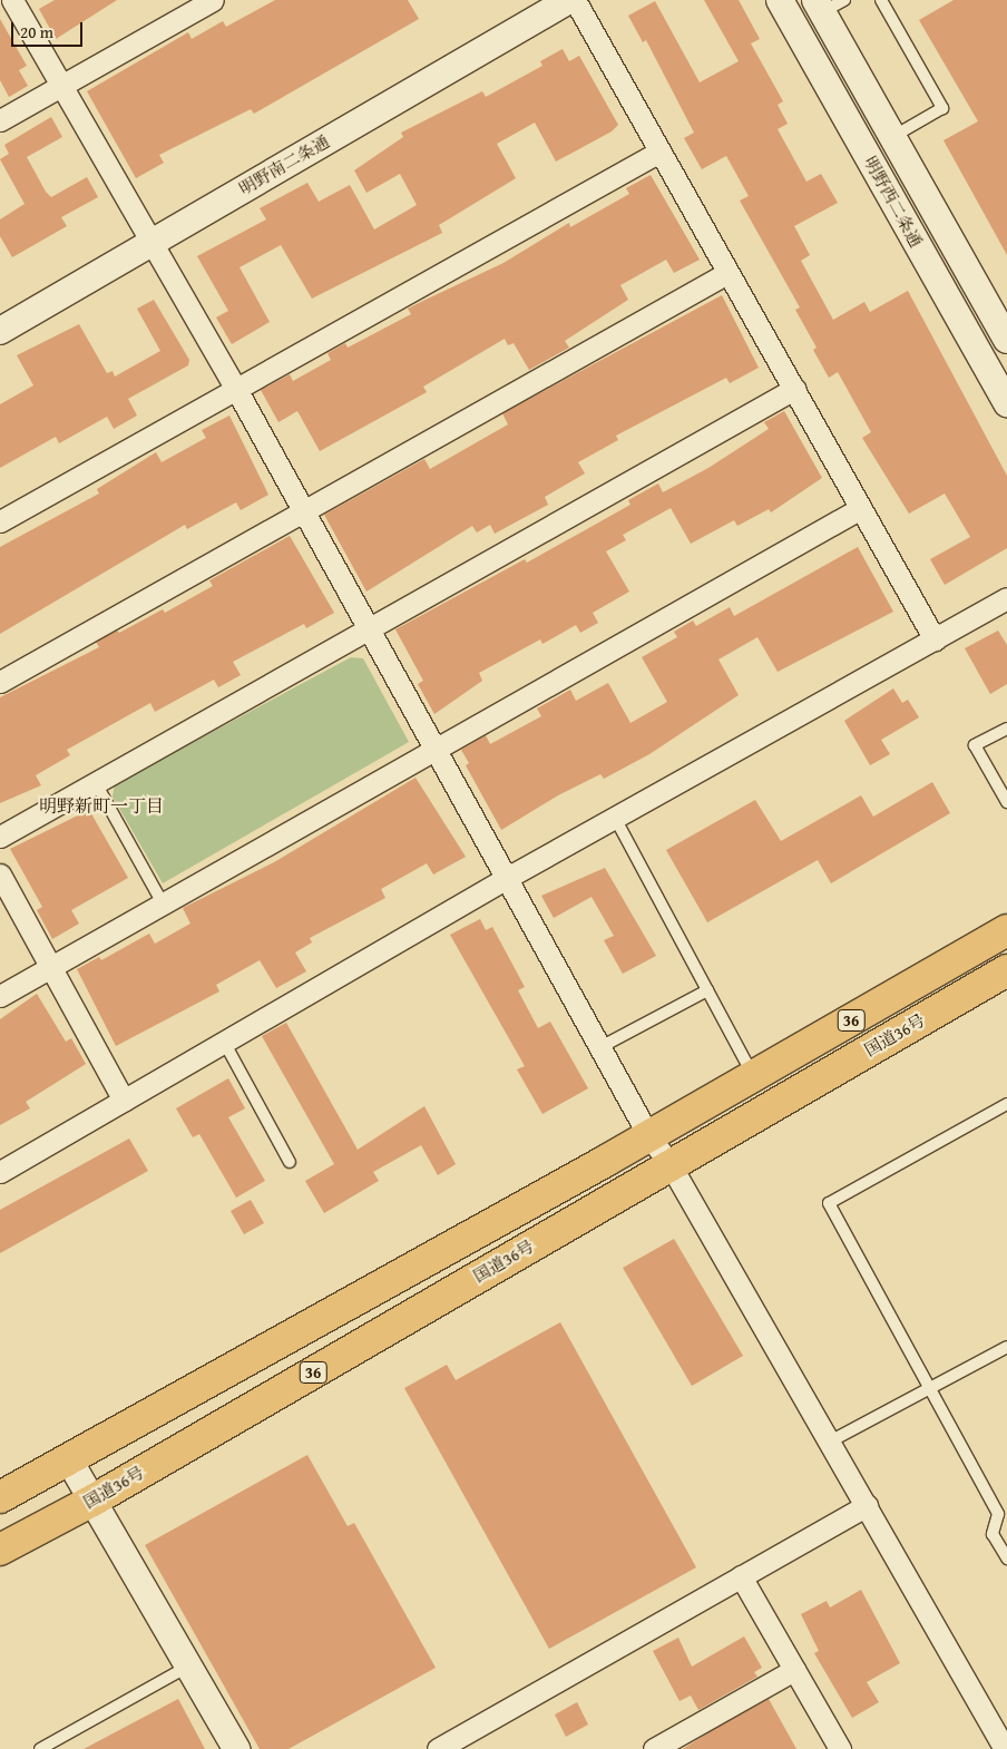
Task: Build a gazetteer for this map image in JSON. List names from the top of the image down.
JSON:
{
  "streets": {
    "highway": ["36", "国道36号"],
    "street": ["明野南二条通", "明野西二条通"]
  },
  "districts": ["明野新町一丁目"],
  "scale_bar": "20 m"
}
